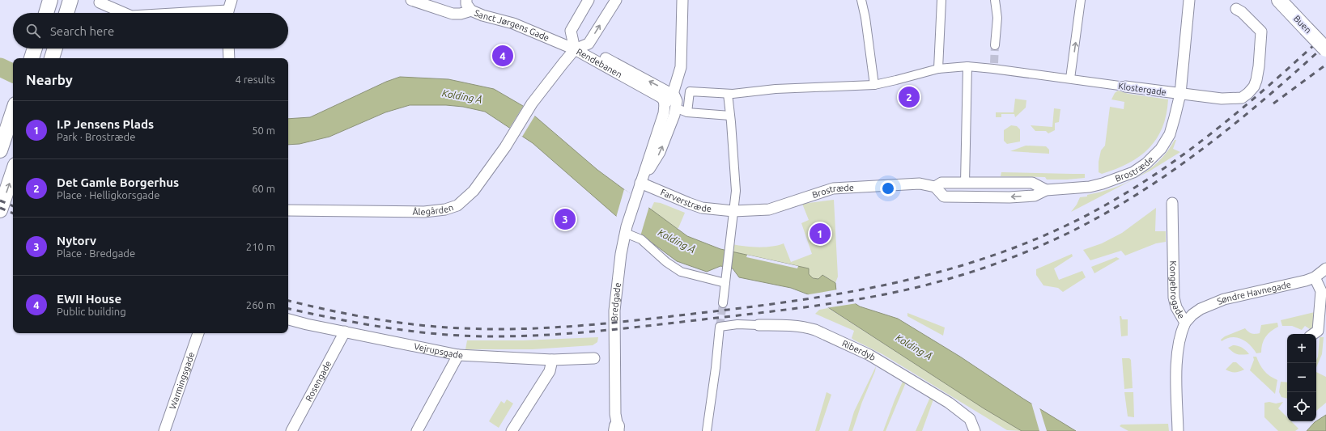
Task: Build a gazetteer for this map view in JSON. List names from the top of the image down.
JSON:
{
  "streets": {
    "main road": ["Buen"],
    "street": [
      "Sanct Jørgens Gade",
      "Rendebanen",
      "Klostergade",
      "Brostræde",
      "Farverstræde",
      "Ålegården",
      "Kongebrogade",
      "Søndre Havnegade",
      "Bredgade",
      "Vejrupsgade",
      "Riberdyb",
      "Warmingsgade",
      "Rosengade"
    ]
  },
  "crossings": [
    ["Sanct Jørgens Gade", "Rendebanen"],
    ["Sanct Jørgens Gade", "Ålegården"],
    ["Rendebanen", "Ålegården"],
    ["Rendebanen", "Bredgade"],
    ["Klostergade", "Brostræde"],
    ["Brostræde", "Farverstræde"],
    ["Farverstræde", "Bredgade"],
    ["Kongebrogade", "Søndre Havnegade"],
    ["Vejrupsgade", "Rosengade"]
  ],
  "water": ["Kolding Å"],
  "page": {
    "search": "Search here",
    "pins": [
      "4",
      "2",
      "3",
      "1"
    ],
    "heading": ["Nearby", "4 results"],
    "list": [
      {
        "mark": "1",
        "name": "I.P Jensens Plads",
        "note": "Park · Brostræde",
        "value": "50 m"
      },
      {
        "mark": "2",
        "name": "Det Gamle Borgerhus",
        "note": "Place · Helligkorsgade",
        "value": "60 m"
      },
      {
        "mark": "3",
        "name": "Nytorv",
        "note": "Place · Bredgade",
        "value": "210 m"
      },
      {
        "mark": "4",
        "name": "EWII House",
        "note": "Public building",
        "value": "260 m"
      }
    ],
    "map_buttons": ["+", "−"]
  }
}
